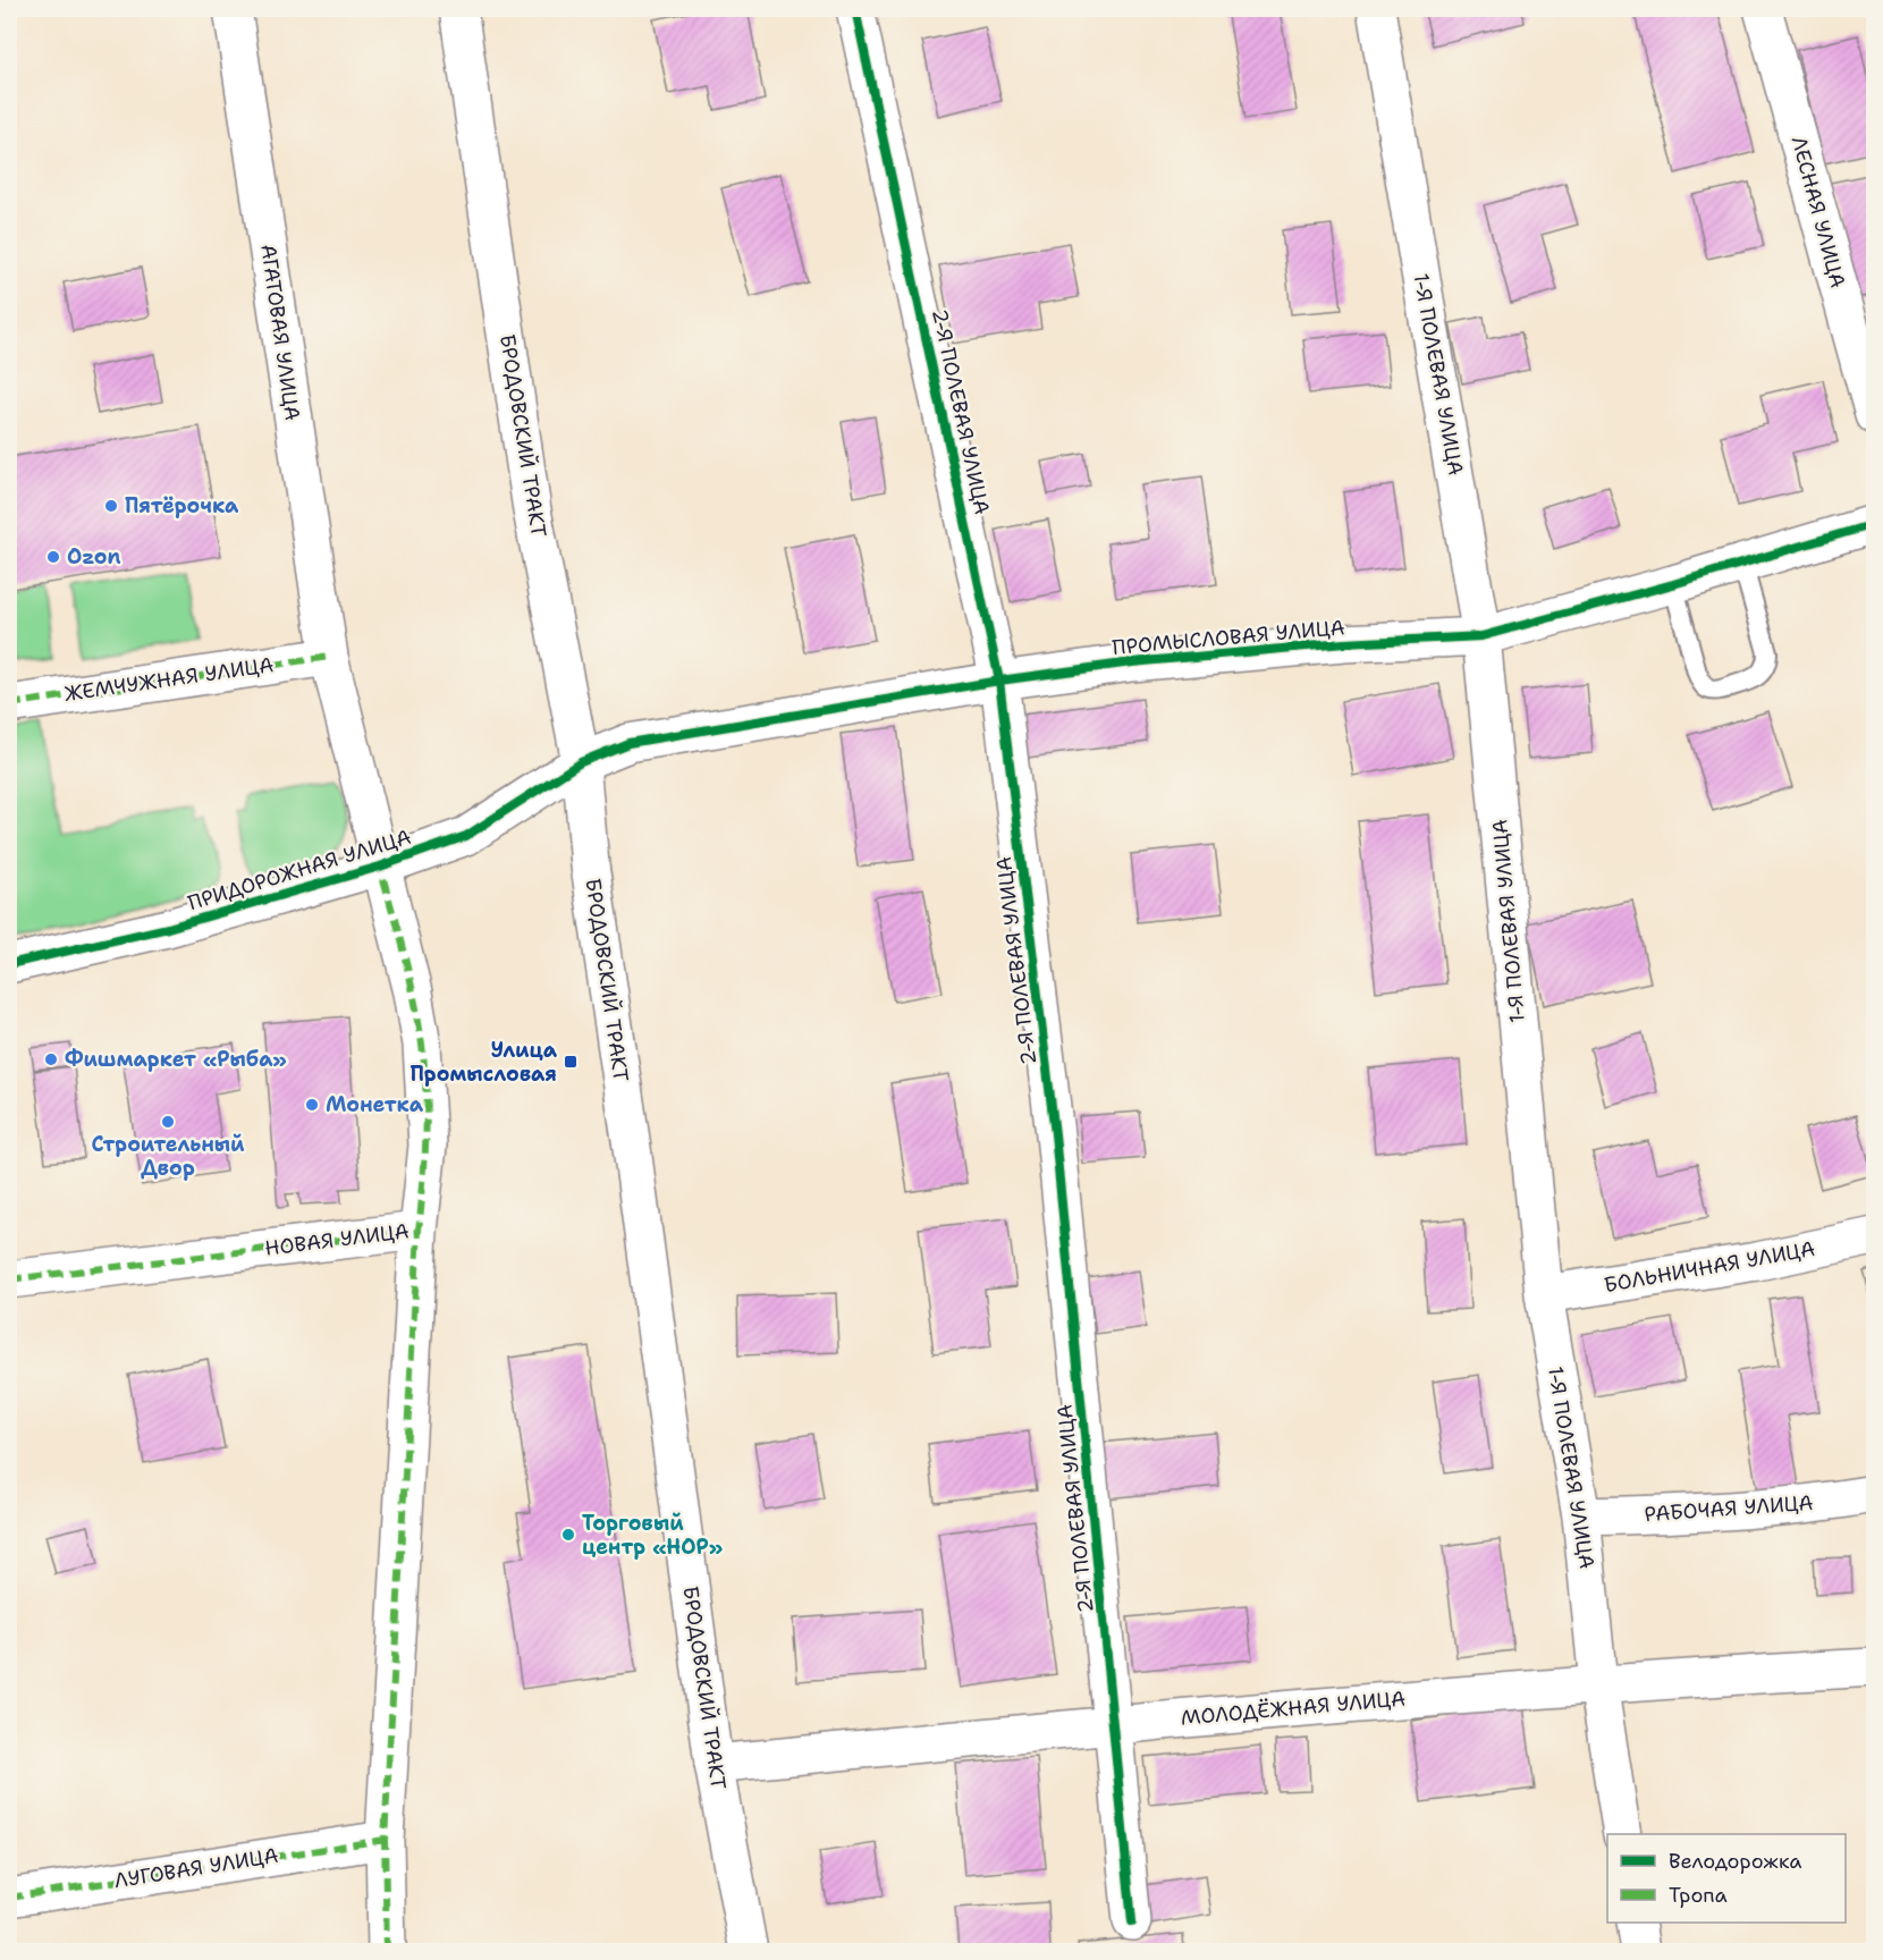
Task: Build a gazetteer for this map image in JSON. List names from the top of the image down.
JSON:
{
  "streets": {
    "street": [
      "ЛЕСНАЯ УЛИЦА",
      "АГАТОВАЯ УЛИЦА",
      "1-Я ПОЛЕВАЯ УЛИЦА",
      "2-Я ПОЛЕВАЯ УЛИЦА",
      "БРОДОВСКИЙ ТРАКТ",
      "ПРОМЫСЛОВАЯ УЛИЦА",
      "ЖЕМЧУЖНАЯ УЛИЦА",
      "ПРИДОРОЖНАЯ УЛИЦА",
      "НОВАЯ УЛИЦА",
      "БОЛЬНИЧНАЯ УЛИЦА",
      "РАБОЧАЯ УЛИЦА",
      "МОЛОДЁЖНАЯ УЛИЦА",
      "ЛУГОВАЯ УЛИЦА"
    ]
  },
  "crossings": [
    ["АГАТОВАЯ УЛИЦА", "ЖЕМЧУЖНАЯ УЛИЦА"],
    ["АГАТОВАЯ УЛИЦА", "ПРИДОРОЖНАЯ УЛИЦА"],
    ["АГАТОВАЯ УЛИЦА", "НОВАЯ УЛИЦА"],
    ["1-Я ПОЛЕВАЯ УЛИЦА", "ПРОМЫСЛОВАЯ УЛИЦА"],
    ["1-Я ПОЛЕВАЯ УЛИЦА", "БОЛЬНИЧНАЯ УЛИЦА"],
    ["1-Я ПОЛЕВАЯ УЛИЦА", "РАБОЧАЯ УЛИЦА"],
    ["1-Я ПОЛЕВАЯ УЛИЦА", "МОЛОДЁЖНАЯ УЛИЦА"],
    ["2-Я ПОЛЕВАЯ УЛИЦА", "ПРОМЫСЛОВАЯ УЛИЦА"],
    ["2-Я ПОЛЕВАЯ УЛИЦА", "МОЛОДЁЖНАЯ УЛИЦА"],
    ["БРОДОВСКИЙ ТРАКТ", "ПРОМЫСЛОВАЯ УЛИЦА"],
    ["БРОДОВСКИЙ ТРАКТ", "ПРИДОРОЖНАЯ УЛИЦА"],
    ["БРОДОВСКИЙ ТРАКТ", "МОЛОДЁЖНАЯ УЛИЦА"],
    ["ПРОМЫСЛОВАЯ УЛИЦА", "ПРИДОРОЖНАЯ УЛИЦА"],
    ["ПРИДОРОЖНАЯ УЛИЦА", "НОВАЯ УЛИЦА"]
  ],
  "places": {
    "other": [
      "Пятёрочка",
      "Ozon",
      "Фишмаркет «Рыба»",
      "Монетка",
      "Строительный Двор",
      "Торговый центр «НОР»"
    ],
    "transit": ["Улица Промысловая"]
  },
  "legend": ["Велодорожка", "Тропа"]
}
